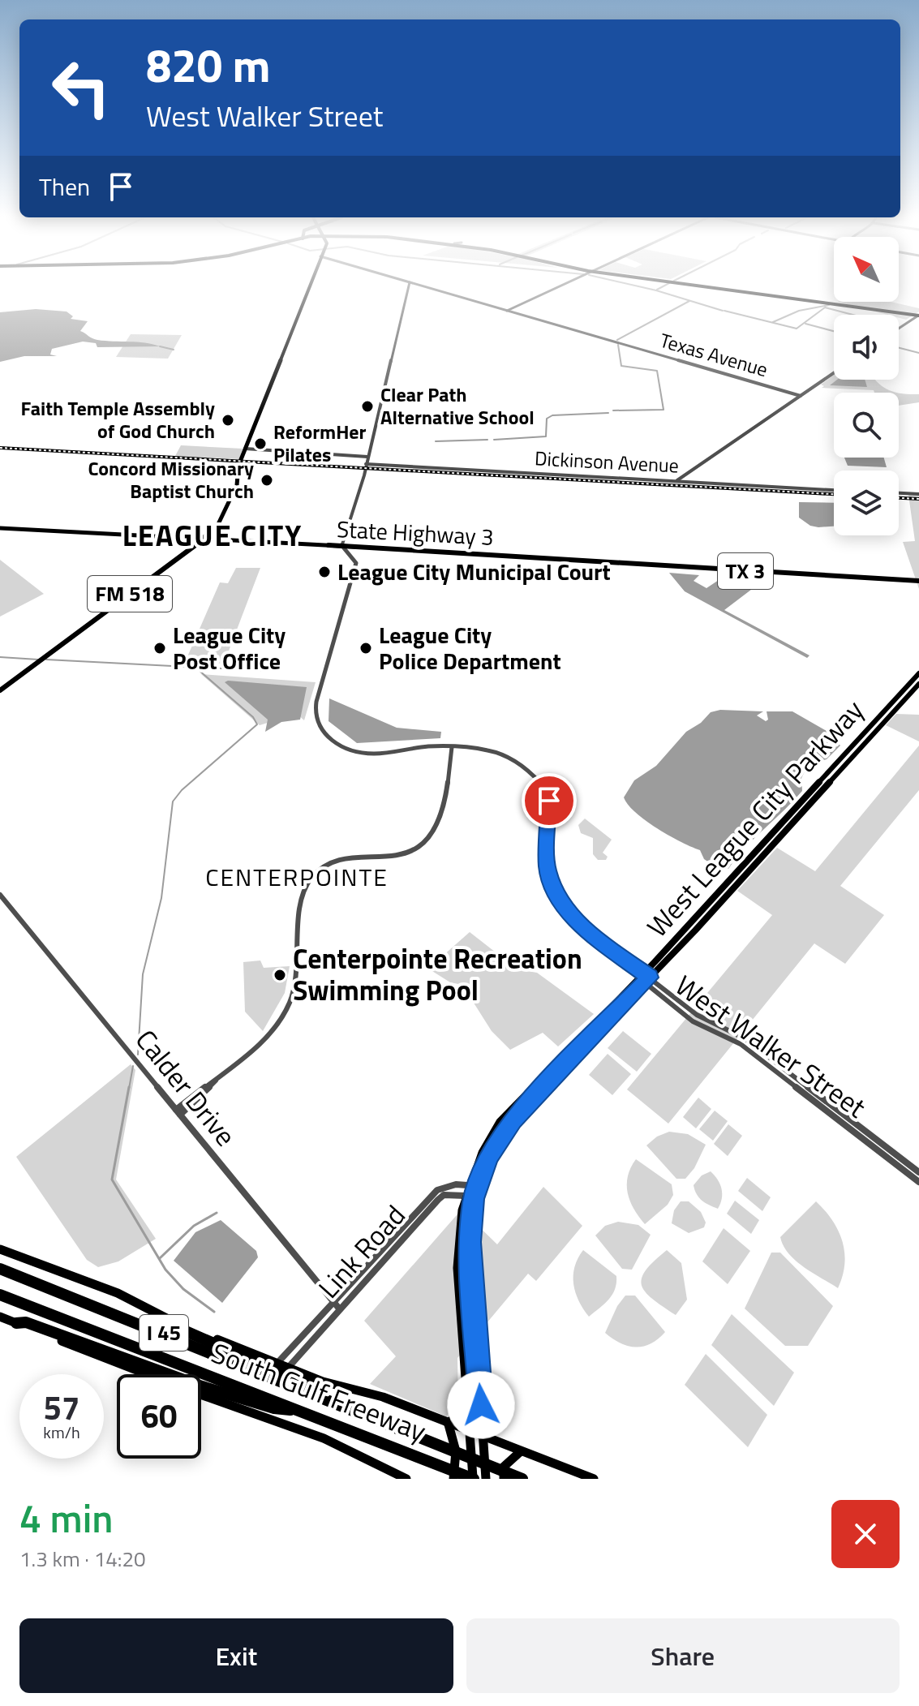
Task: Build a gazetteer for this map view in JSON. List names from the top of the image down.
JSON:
{
  "streets": {
    "highway": ["I 45", "South Gulf Freeway"],
    "main road": [
      "State Highway 3",
      "TX 3",
      "FM 518",
      "West League City Parkway"
    ],
    "street": [
      "Texas Avenue",
      "Dickinson Avenue",
      "West Walker Street",
      "Calder Drive",
      "Link Road"
    ]
  },
  "crossings": [
    ["State Highway 3", "FM 518"],
    ["State Highway 3", "West Walker Street"],
    ["West League City Parkway", "West Walker Street"],
    ["West League City Parkway", "Link Road"],
    ["West League City Parkway", "South Gulf Freeway"],
    ["Calder Drive", "Link Road"]
  ],
  "districts": ["LEAGUE CITY", "CENTERPOINTE"],
  "places": [
    "Clear Path Alternative School",
    "Faith Temple Assembly of God Church",
    "ReformHer Pilates",
    "Concord Missionary Baptist Church",
    "League City Municipal Court",
    "League City Post Office",
    "League City Police Department",
    "Centerpointe Recreation Swimming Pool"
  ],
  "north": "top left",
  "page": {
    "turn": ["820 m", "West Walker Street"],
    "then": "Then",
    "speed": "57 km/h",
    "limit": "60",
    "heading": ["4 min", "1.3 km · 14:20"],
    "buttons": ["Exit", "Share"]
  }
}
